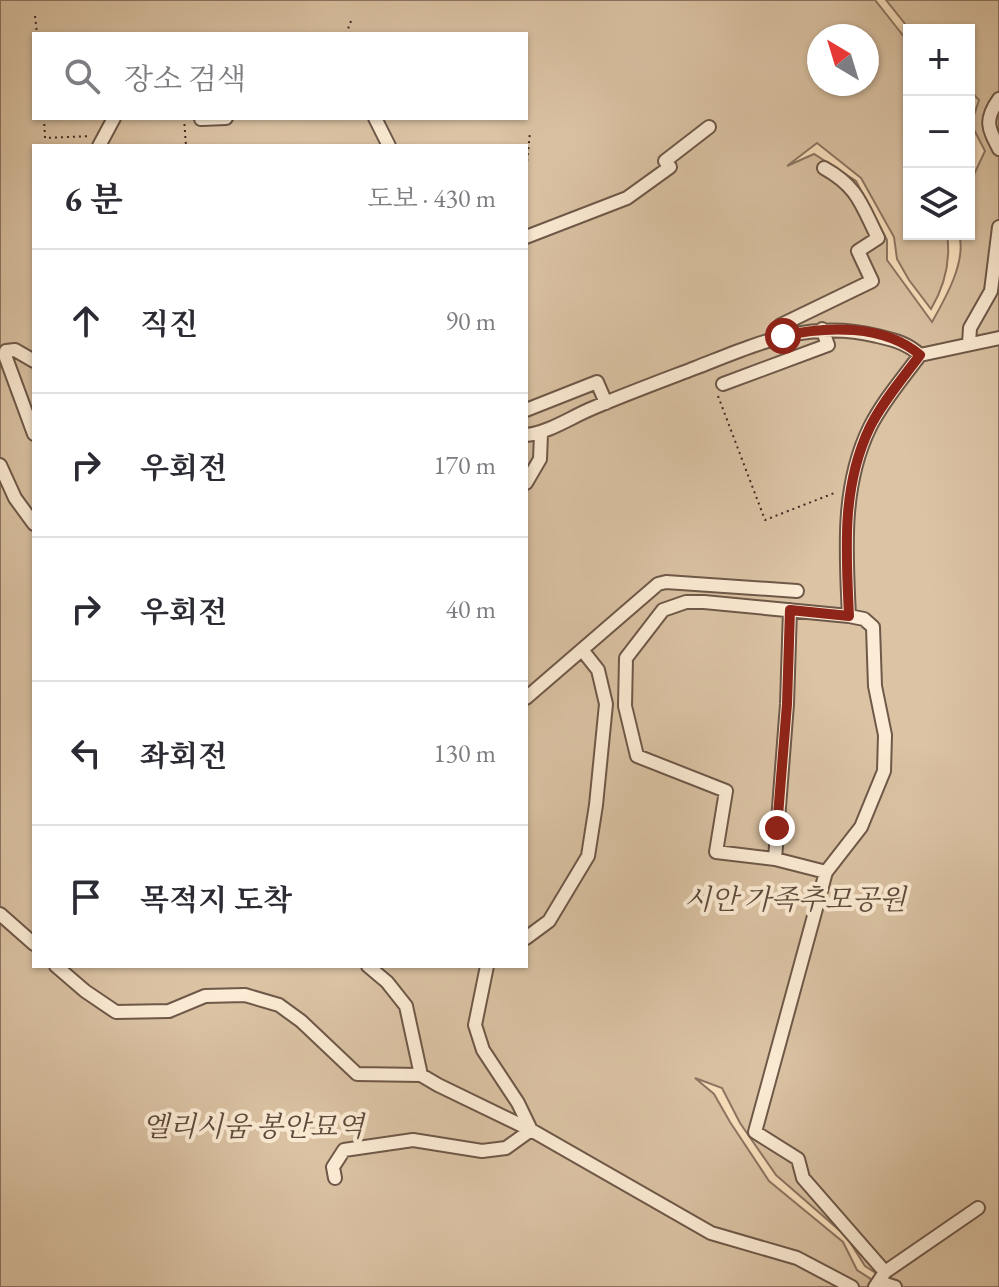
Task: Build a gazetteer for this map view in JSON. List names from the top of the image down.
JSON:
{
  "parks": ["시안 가족추모공원", "엘리시움 봉안묘역"],
  "north": "top left",
  "page": {
    "map_buttons": ["+", "−"],
    "search": "장소 검색",
    "heading": ["6 분", "도보 · 430 m"],
    "list": [
      ["직진", "90 m"],
      ["우회전", "170 m"],
      ["우회전", "40 m"],
      ["좌회전", "130 m"],
      "목적지 도착"
    ]
  }
}
